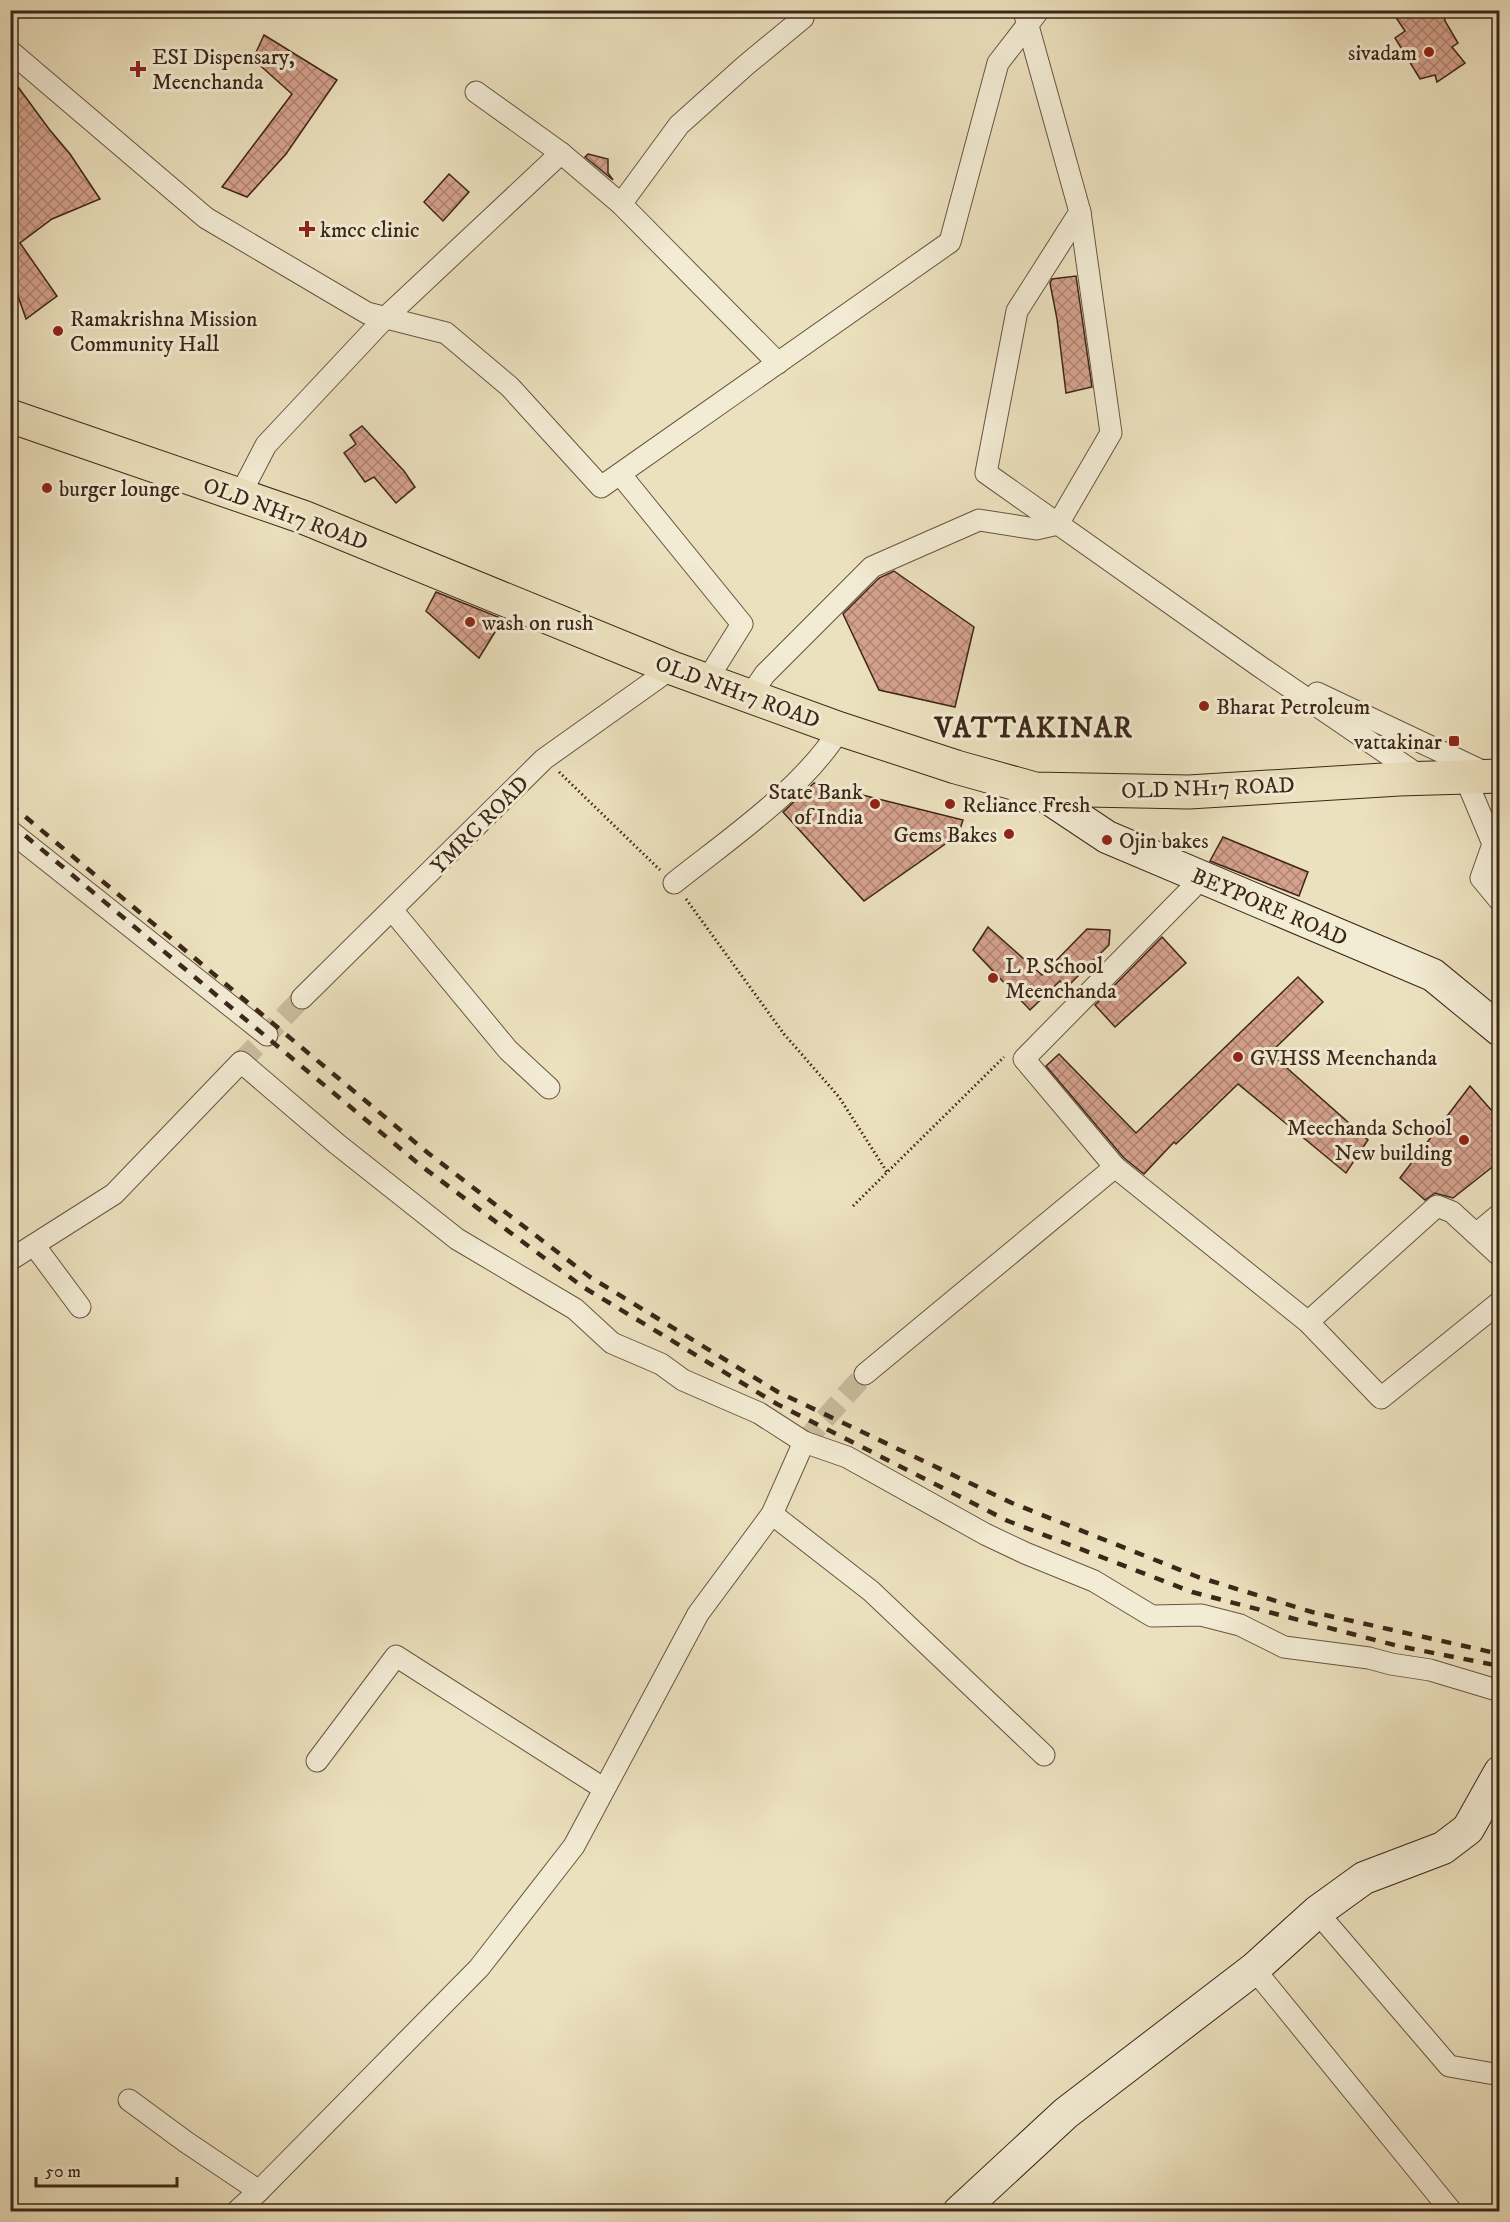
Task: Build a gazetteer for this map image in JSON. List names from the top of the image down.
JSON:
{
  "streets": {
    "main road": ["OLD NH17 ROAD", "BEYPORE ROAD"],
    "street": ["YMRC ROAD"]
  },
  "crossings": [
    ["OLD NH17 ROAD", "YMRC ROAD"],
    ["OLD NH17 ROAD", "BEYPORE ROAD"]
  ],
  "districts": ["VATTAKINAR"],
  "places": {
    "other": [
      "sivadam",
      "Ramakrishna Mission Community Hall",
      "burger lounge",
      "wash on rush",
      "Bharat Petroleum",
      "State Bank of India",
      "Reliance Fresh",
      "Gems Bakes",
      "Ojin bakes",
      "L P School Meenchanda",
      "GVHSS Meenchanda",
      "Meechanda School New building"
    ],
    "health": ["ESI Dispensary, Meenchanda", "kmcc clinic"],
    "transit": ["vattakinar"]
  },
  "scale_bar": "50 m"
}
